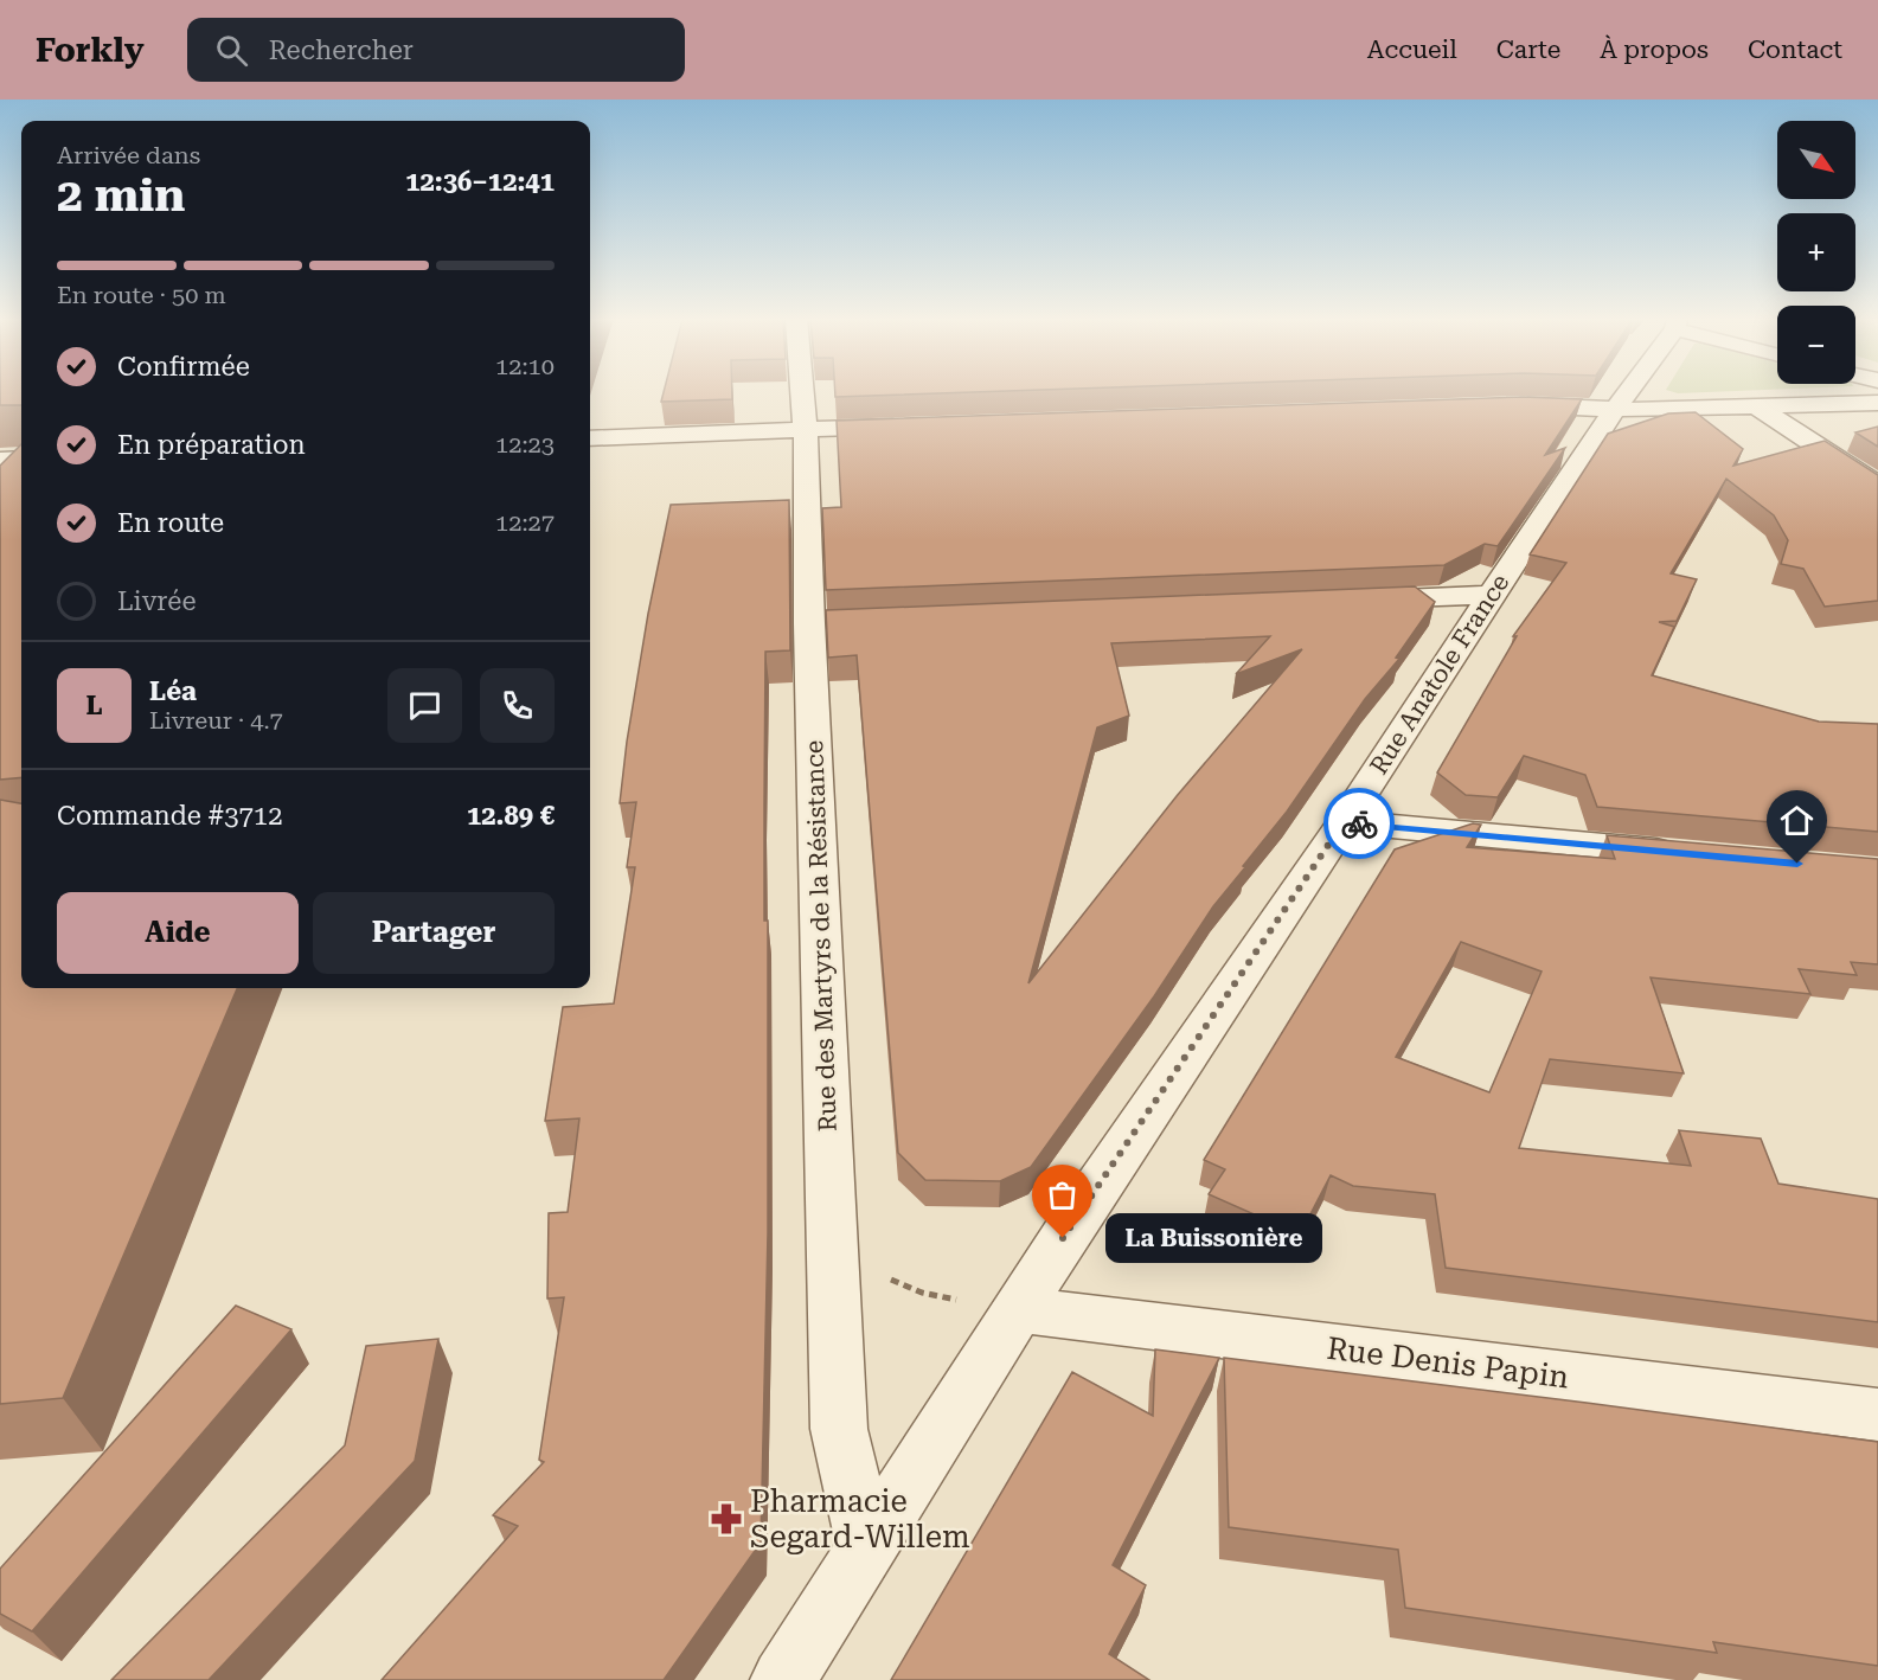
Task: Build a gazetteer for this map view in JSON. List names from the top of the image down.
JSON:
{
  "streets": {
    "street": ["Rue Anatole France", "Rue des Martyrs de la Résistance", "Rue Denis Papin"]
  },
  "crossings": [
    ["Rue Anatole France", "Rue des Martyrs de la Résistance"],
    ["Rue Anatole France", "Rue Denis Papin"]
  ],
  "places": {
    "other": ["La Buissonière"],
    "pharmacy": ["Pharmacie Segard-Willem"]
  },
  "north": "bottom right",
  "page": {
    "header": "Forkly",
    "search": "Rechercher",
    "nav": [
      "Accueil",
      "Carte",
      "À propos",
      "Contact"
    ],
    "map_buttons": ["+", "−"],
    "heading": ["2 min", "Arrivée dans", "12:36–12:41"],
    "panel": [
      "Léa",
      "Livreur · 4.7",
      "Commande #3712",
      "12.89 €"
    ],
    "bar": "En route · 50 m",
    "list": [
      ["Confirmée", "12:10"],
      ["En préparation", "12:23"],
      ["En route", "12:27"],
      "Livrée"
    ],
    "round": "L",
    "buttons": ["Aide", "Partager"],
    "bubble": "La Buissonière"
  }
}
